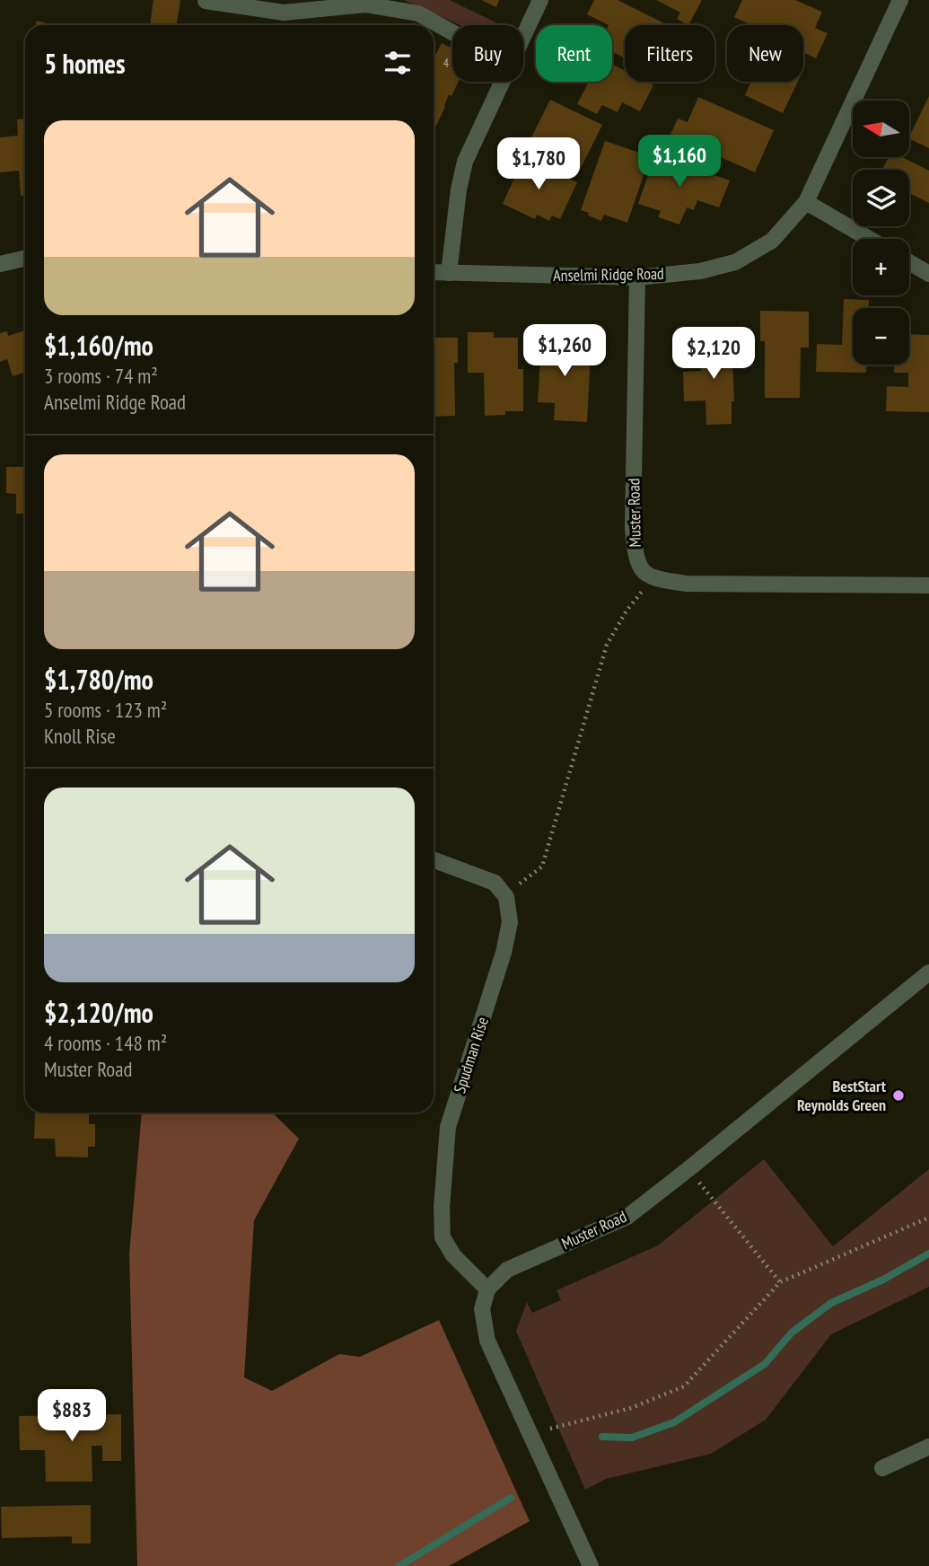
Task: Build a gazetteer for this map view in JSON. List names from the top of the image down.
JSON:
{
  "streets": {
    "street": ["Anselmi Ridge Road", "Muster Road", "Spudman Rise"]
  },
  "crossings": [
    ["Anselmi Ridge Road", "Muster Road"],
    ["Muster Road", "Spudman Rise"]
  ],
  "places": ["BestStart Reynolds Green"],
  "house_numbers": ["4"],
  "north": "left",
  "page": {
    "chip": [
      "Buy",
      "Rent",
      "Filters",
      "New"
    ],
    "heading": "5 homes",
    "map_buttons": ["+", "−"],
    "list": [
      {
        "name": "$1,160/mo",
        "note": "3 rooms · 74 m² · Anselmi Ridge Road"
      },
      {
        "name": "$1,780/mo",
        "note": "5 rooms · 123 m² · Knoll Rise"
      },
      {
        "name": "$2,120/mo",
        "note": "4 rooms · 148 m² · Muster Road"
      }
    ],
    "price": [
      "$1,160",
      "$1,780",
      "$1,260",
      "$2,120",
      "$883"
    ]
  }
}
